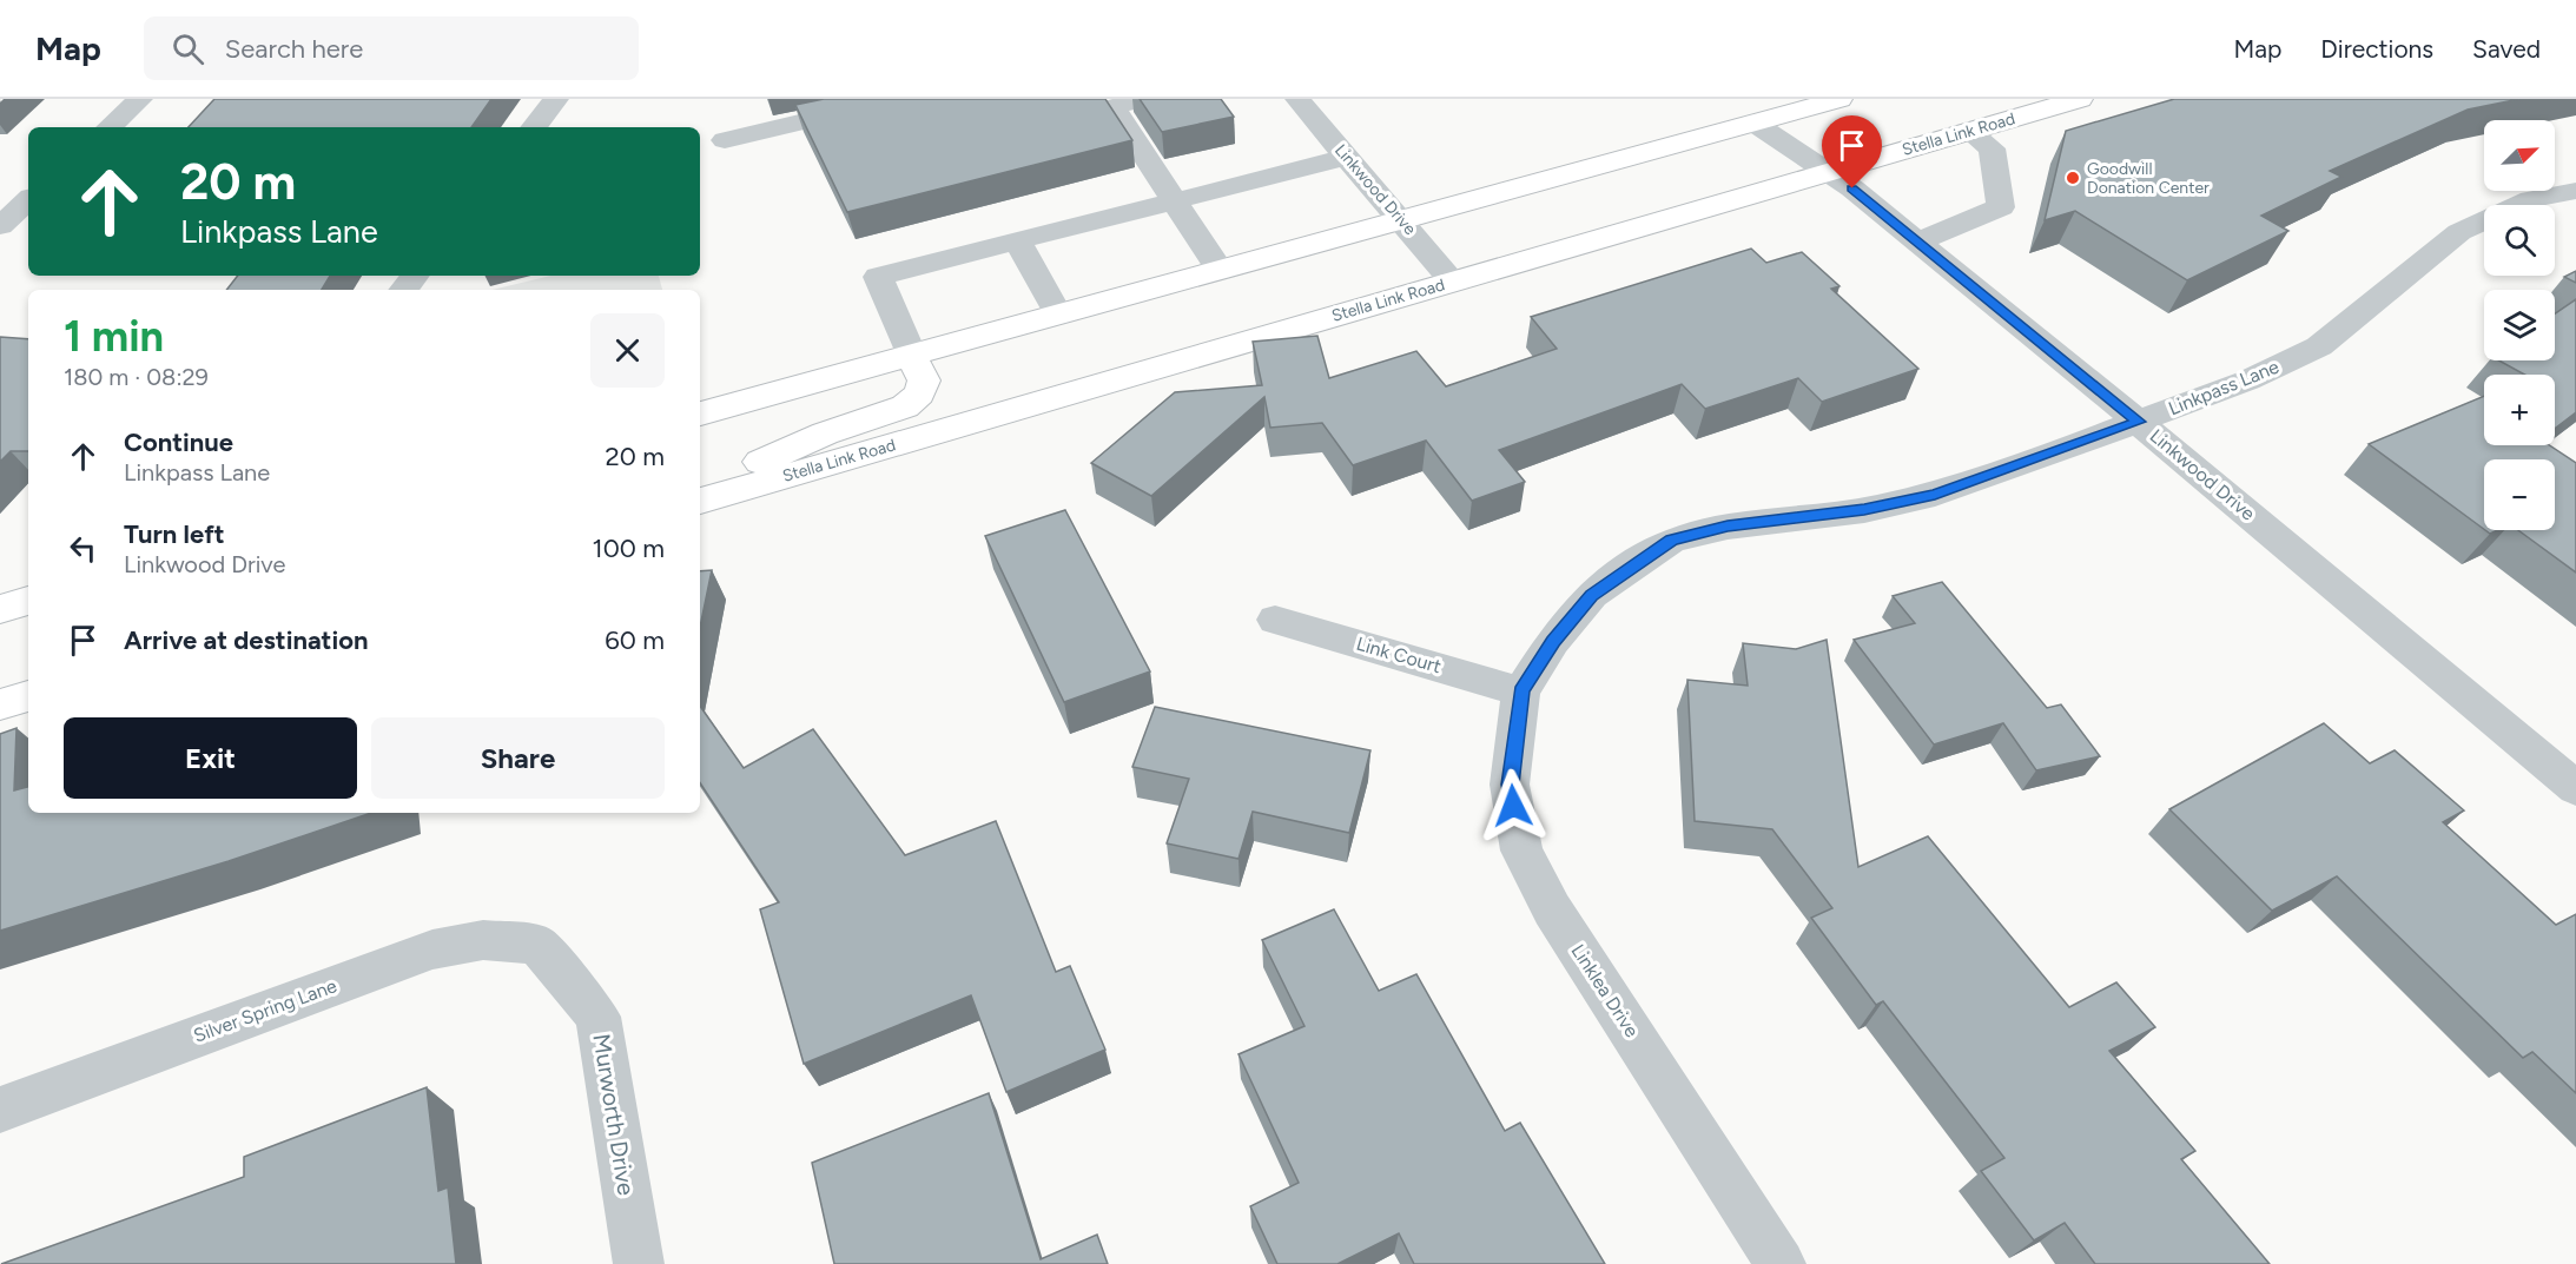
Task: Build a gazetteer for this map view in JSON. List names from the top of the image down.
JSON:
{
  "streets": {
    "main road": ["Stella Link Road"],
    "street": [
      "Linkwood Drive",
      "Linkpass Lane",
      "Link Court",
      "Linklea Drive",
      "Silver Spring Lane",
      "Murworth Drive"
    ]
  },
  "crossings": [
    ["Stella Link Road", "Linkwood Drive"],
    ["Linkwood Drive", "Linkpass Lane"],
    ["Linkpass Lane", "Link Court"],
    ["Linkpass Lane", "Linklea Drive"],
    ["Link Court", "Linklea Drive"],
    ["Silver Spring Lane", "Murworth Drive"]
  ],
  "places": ["Goodwill Donation Center"],
  "north": "top right",
  "page": {
    "header": "Map",
    "search": "Search here",
    "nav": ["Map", "Directions", "Saved"],
    "map_buttons": ["+", "−"],
    "turn": ["20 m", "Linkpass Lane"],
    "heading": ["1 min", "180 m · 08:29"],
    "list": [
      {
        "name": "Continue",
        "note": "Linkpass Lane",
        "value": "20 m"
      },
      {
        "name": "Turn left",
        "note": "Linkwood Drive",
        "value": "100 m"
      },
      {
        "name": "Arrive at destination",
        "value": "60 m"
      }
    ],
    "buttons": ["Exit", "Share"]
  }
}
